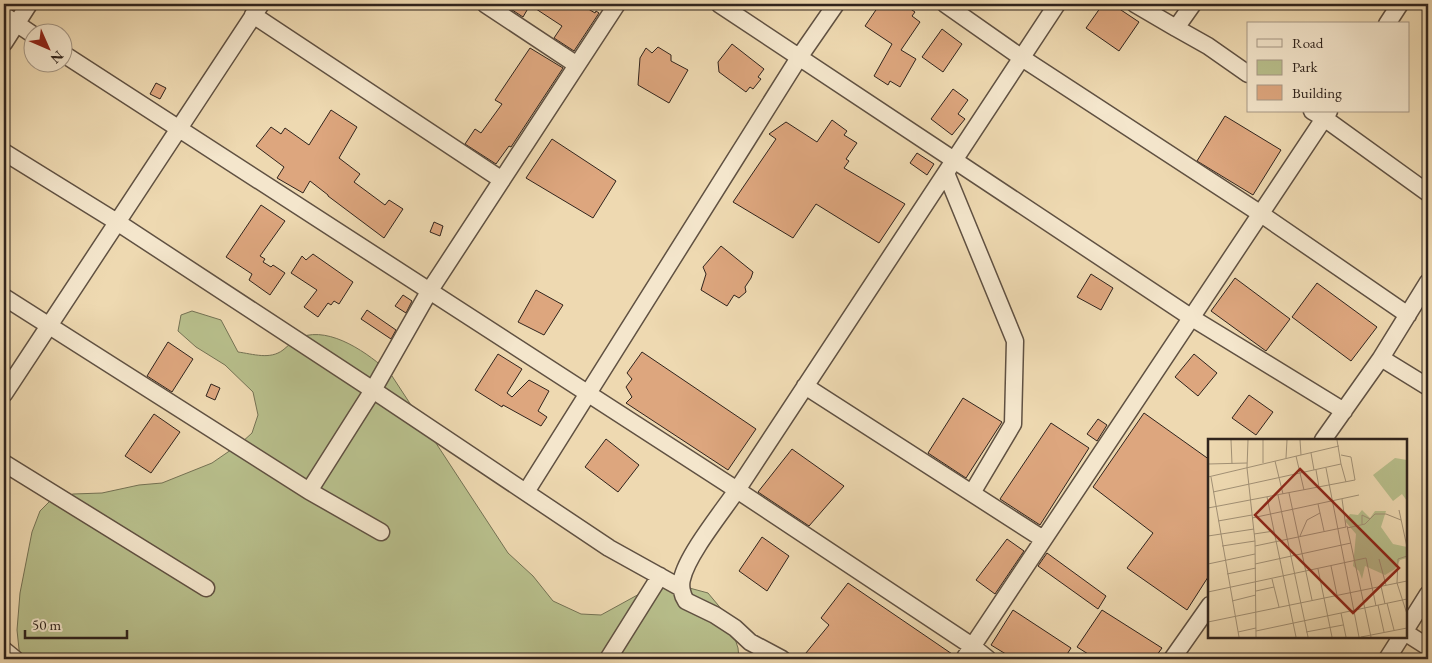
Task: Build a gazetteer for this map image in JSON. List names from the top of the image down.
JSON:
{
  "legend": ["Road", "Park", "Building"],
  "scale_bar": "50 m",
  "north": "bottom right"
}
